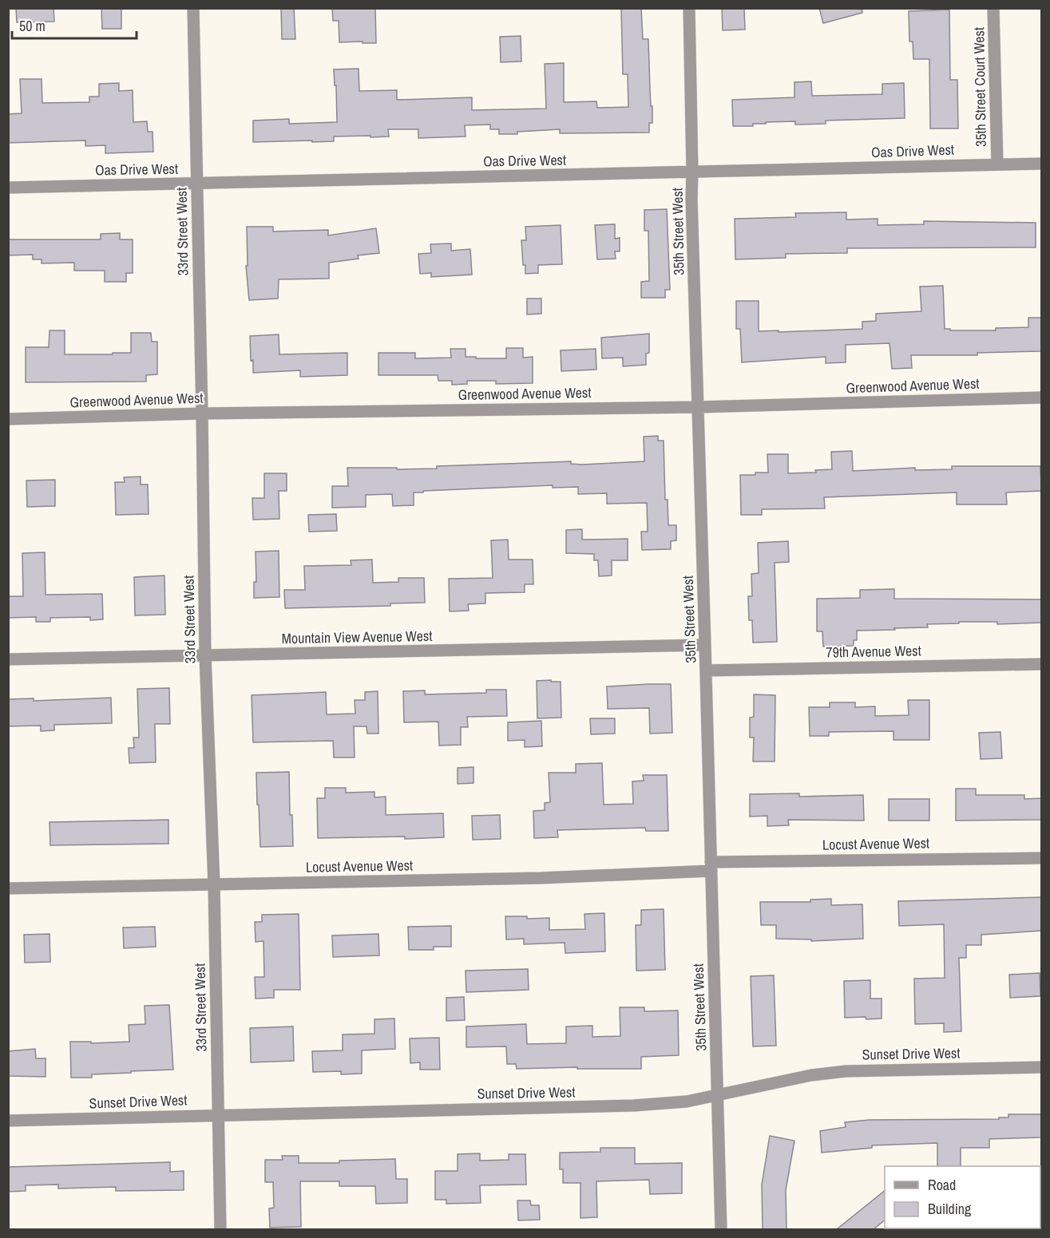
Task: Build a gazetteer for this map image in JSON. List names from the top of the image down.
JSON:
{
  "streets": {
    "street": [
      "35th Street Court West",
      "Oas Drive West",
      "33rd Street West",
      "35th Street West",
      "Greenwood Avenue West",
      "Mountain View Avenue West",
      "79th Avenue West",
      "Locust Avenue West",
      "Sunset Drive West"
    ]
  },
  "crossings": [
    ["35th Street Court West", "Oas Drive West"],
    ["Oas Drive West", "33rd Street West"],
    ["Oas Drive West", "35th Street West"],
    ["33rd Street West", "Greenwood Avenue West"],
    ["33rd Street West", "Mountain View Avenue West"],
    ["33rd Street West", "Locust Avenue West"],
    ["33rd Street West", "Sunset Drive West"],
    ["35th Street West", "Greenwood Avenue West"],
    ["35th Street West", "Mountain View Avenue West"],
    ["35th Street West", "79th Avenue West"],
    ["35th Street West", "Locust Avenue West"],
    ["35th Street West", "Sunset Drive West"]
  ],
  "legend": ["Road", "Building"],
  "scale_bar": "50 m"
}
